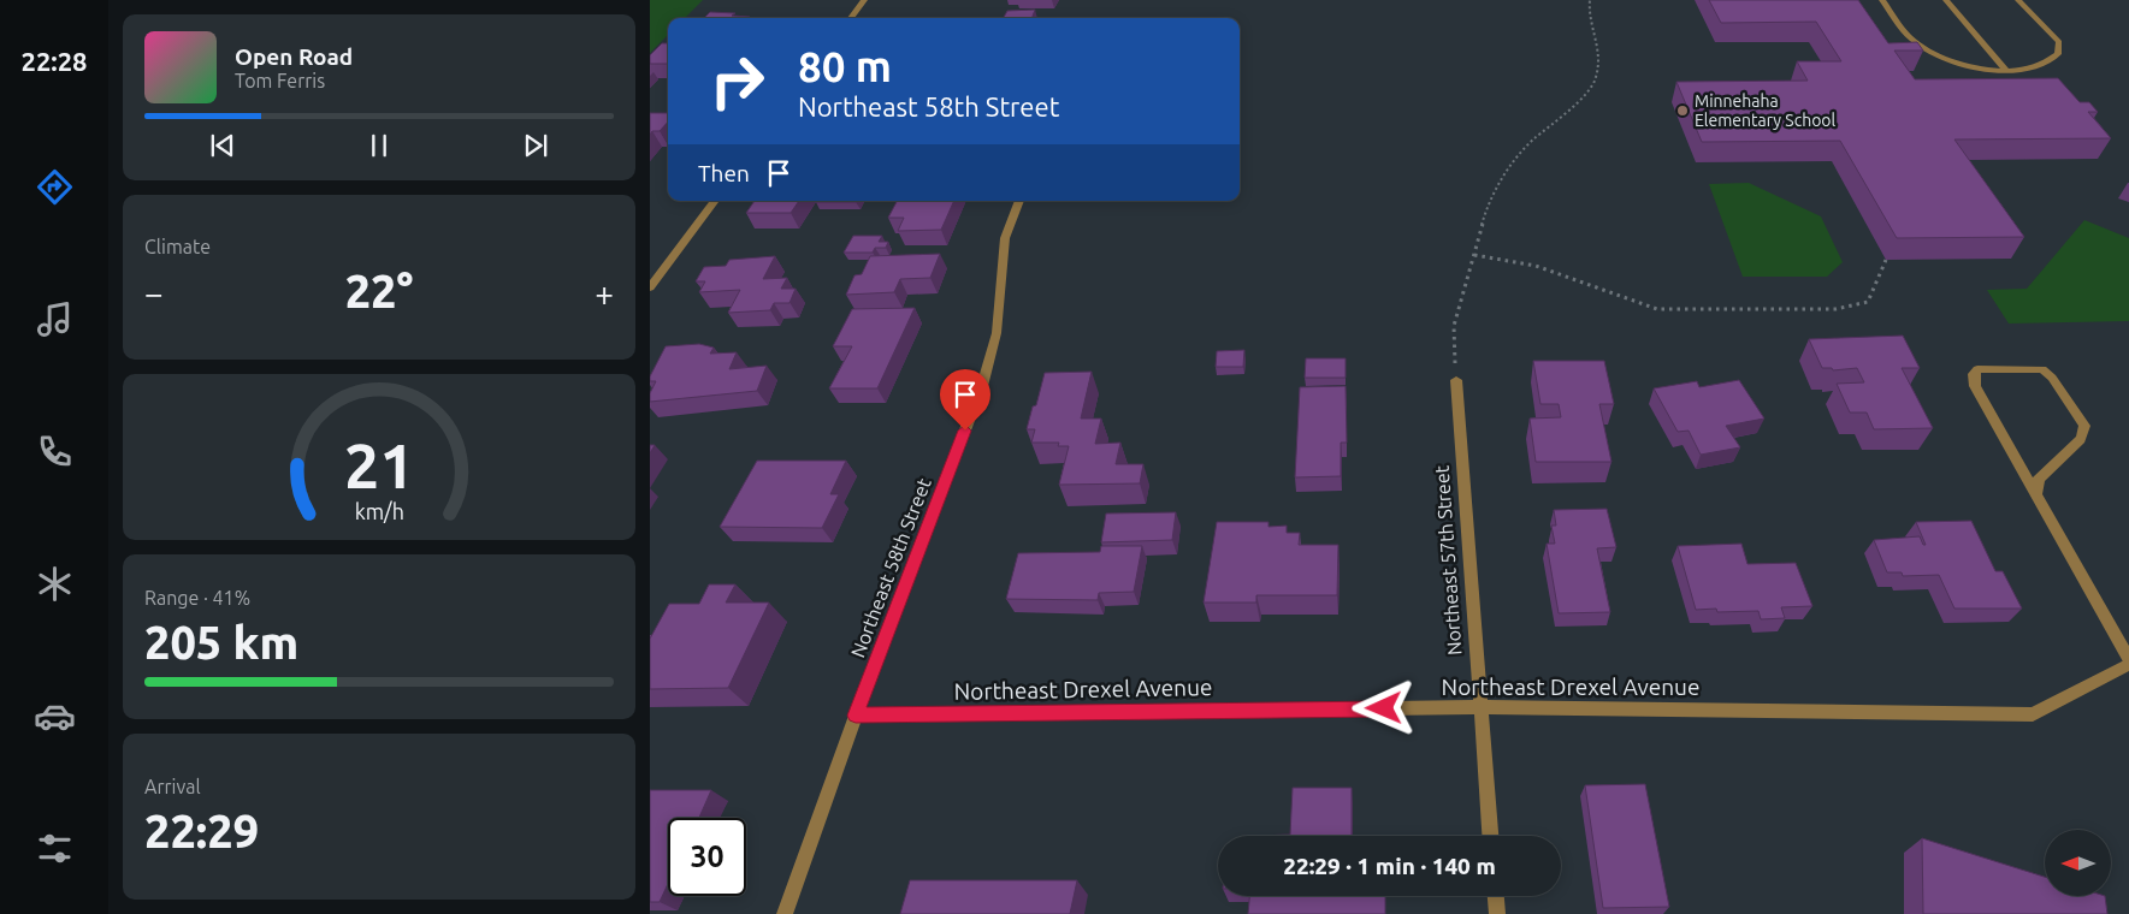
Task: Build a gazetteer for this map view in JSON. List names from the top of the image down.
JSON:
{
  "streets": {
    "street": ["Northeast 57th Street", "Northeast 58th Street", "Northeast Drexel Avenue"]
  },
  "crossings": [
    ["Northeast 57th Street", "Northeast Drexel Avenue"],
    ["Northeast 58th Street", "Northeast Drexel Avenue"]
  ],
  "places": ["Minnehaha Elementary School"],
  "north": "left",
  "page": {
    "tabs": "22:28",
    "turn": ["80 m", "Northeast 58th Street"],
    "song": ["Open Road", "Tom Ferris"],
    "then": "Then",
    "tile": [
      "Climate",
      ["Range · 41%", "205 km"],
      ["Arrival", "22:29"]
    ],
    "heat": ["−", "22°", "+"],
    "limit": "30",
    "trip": "22:29 · 1 min · 140 m",
    "gauge": ["21", "km/h"]
  }
}
